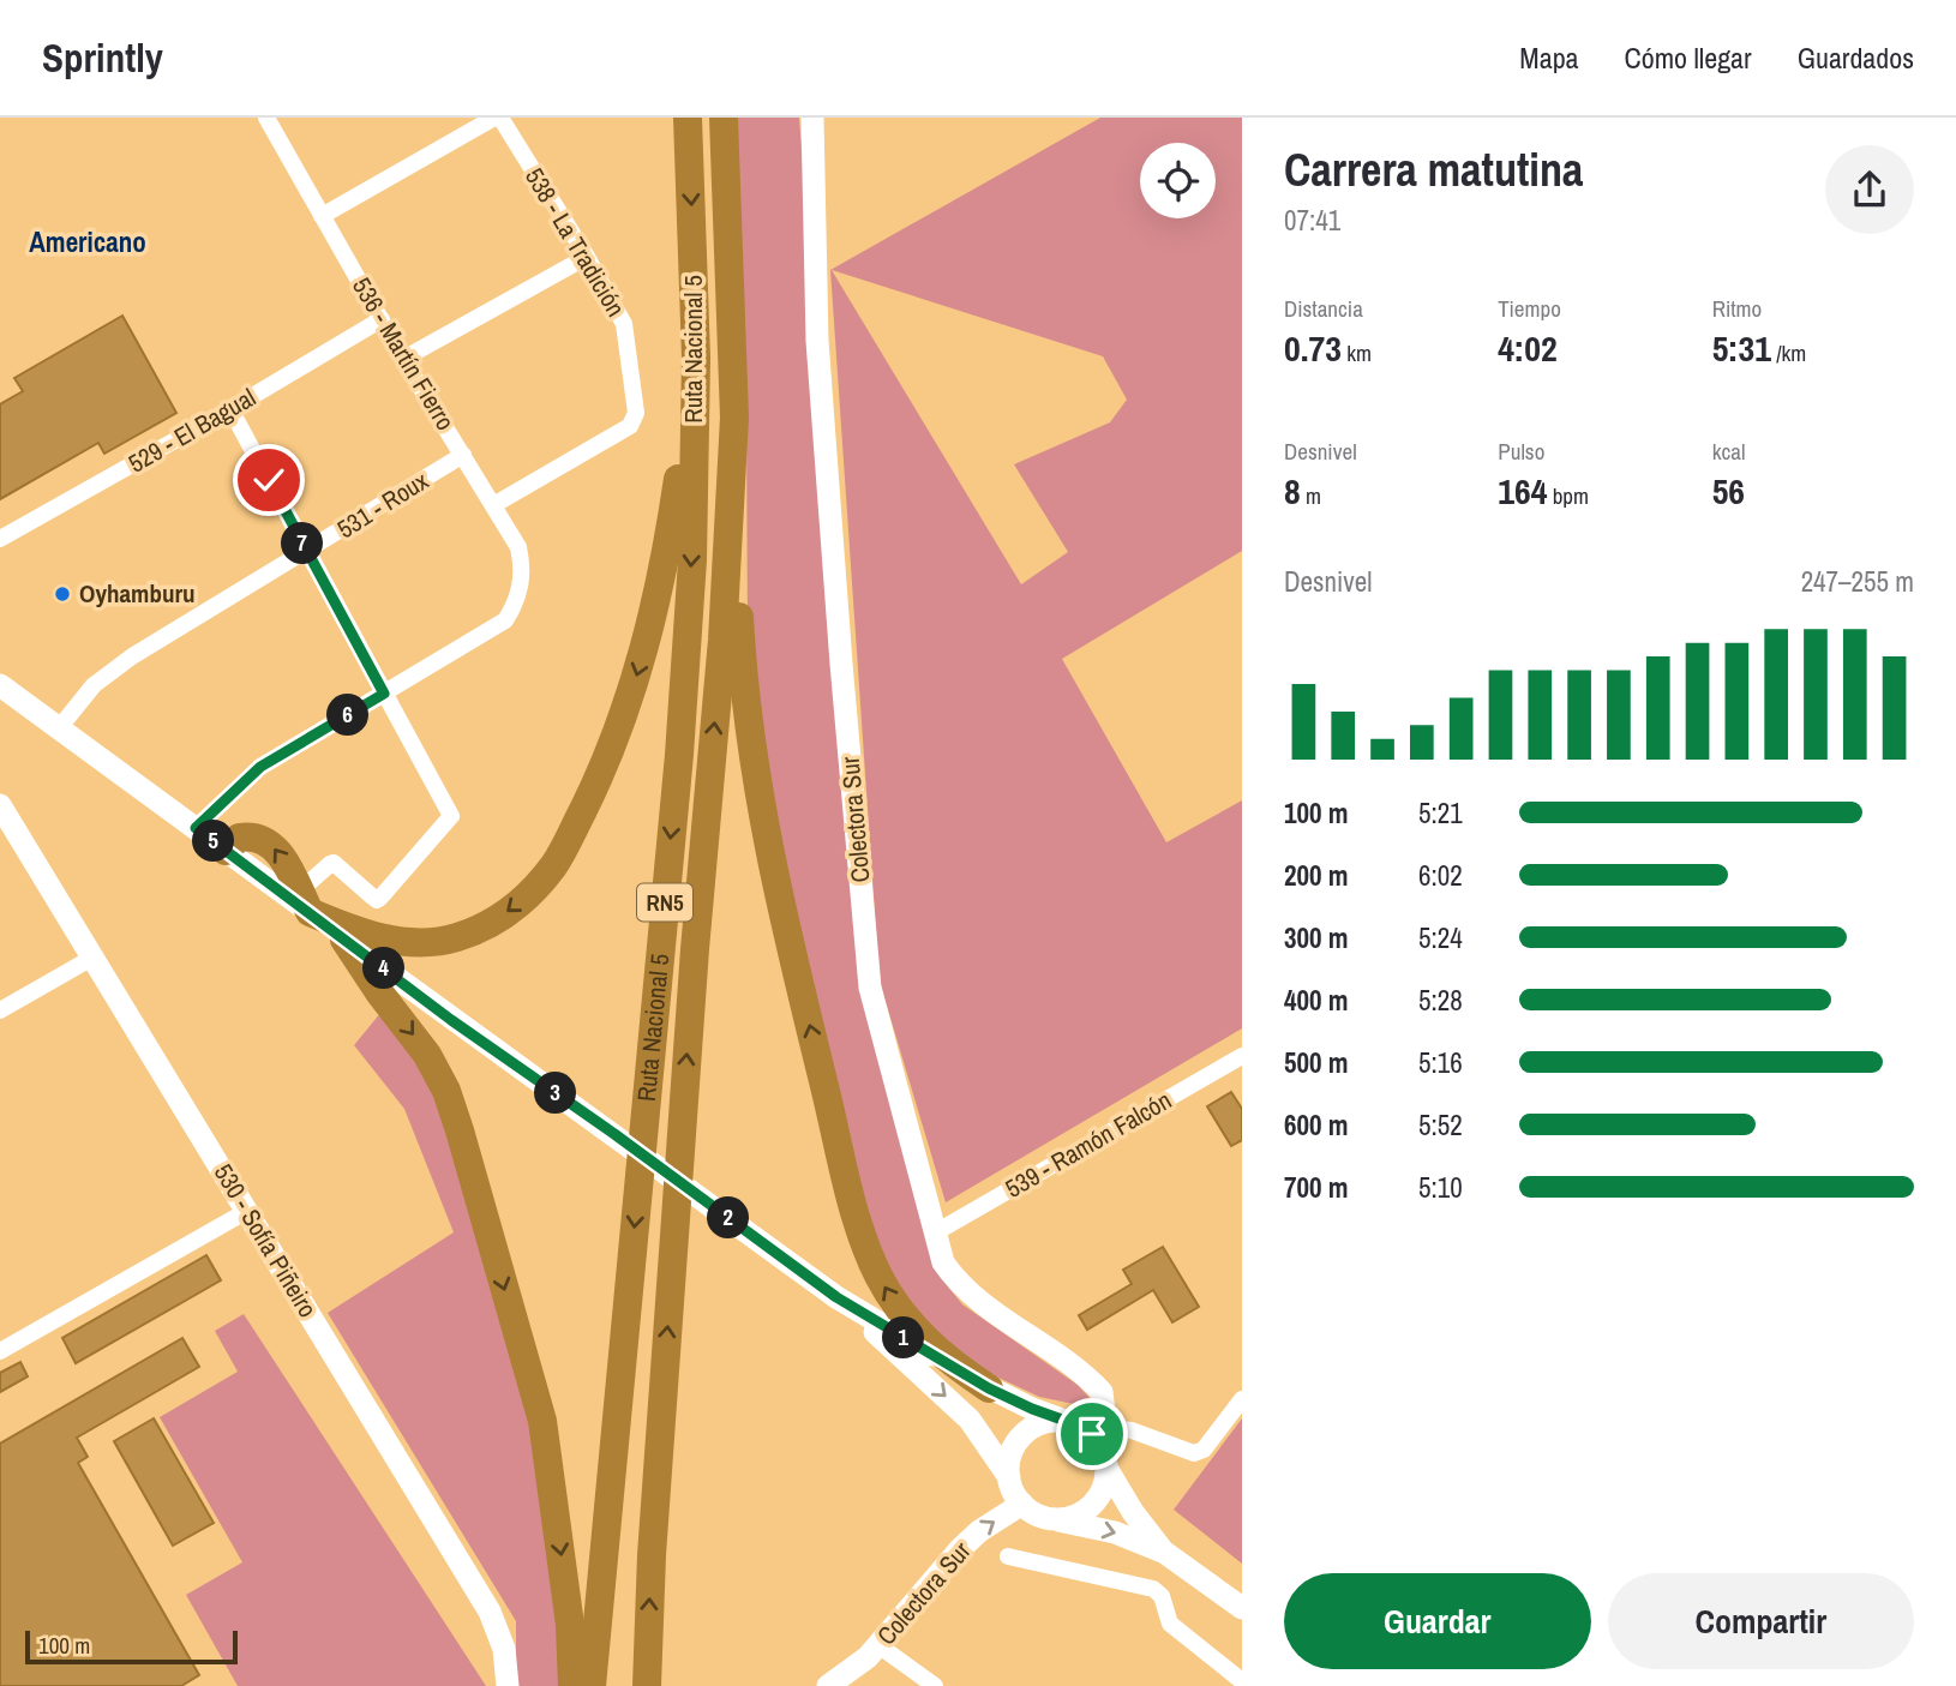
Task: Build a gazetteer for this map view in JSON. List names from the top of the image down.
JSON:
{
  "streets": {
    "highway": ["Ruta Nacional 5", "RN5"],
    "street": [
      "538 - La Tradición",
      "536 - Martín Fierro",
      "529 - El Bagual",
      "531 - Roux",
      "Colectora Sur",
      "539 - Ramón Falcón",
      "530 - Sofía Piñeiro"
    ]
  },
  "crossings": [
    ["538 - La Tradición", "536 - Martín Fierro"],
    ["536 - Martín Fierro", "529 - El Bagual"],
    ["536 - Martín Fierro", "531 - Roux"],
    ["Colectora Sur", "539 - Ramón Falcón"]
  ],
  "districts": ["Americano"],
  "places": ["Oyhamburu"],
  "scale_bar": "100 m",
  "page": {
    "header": "Sprintly",
    "nav": ["Mapa", "Cómo llegar", "Guardados"],
    "heading": ["Carrera matutina", "07:41"],
    "stats": [
      ["Distancia", "0.73 km"],
      ["Tiempo", "4:02"],
      ["Ritmo", "5:31 /km"],
      ["Desnivel", "8 m"],
      ["Pulso", "164 bpm"],
      ["kcal", "56"]
    ],
    "pins": [
      "7",
      "6",
      "5",
      "4",
      "3",
      "2",
      "1"
    ],
    "chart": ["Desnivel", "247–255 m"],
    "list": [
      {
        "name": "100 m",
        "note": "5:21"
      },
      {
        "name": "200 m",
        "note": "6:02"
      },
      {
        "name": "300 m",
        "note": "5:24"
      },
      {
        "name": "400 m",
        "note": "5:28"
      },
      {
        "name": "500 m",
        "note": "5:16"
      },
      {
        "name": "600 m",
        "note": "5:52"
      },
      {
        "name": "700 m",
        "note": "5:10"
      }
    ],
    "buttons": ["Guardar", "Compartir"],
    "scale": "100 m"
  }
}
